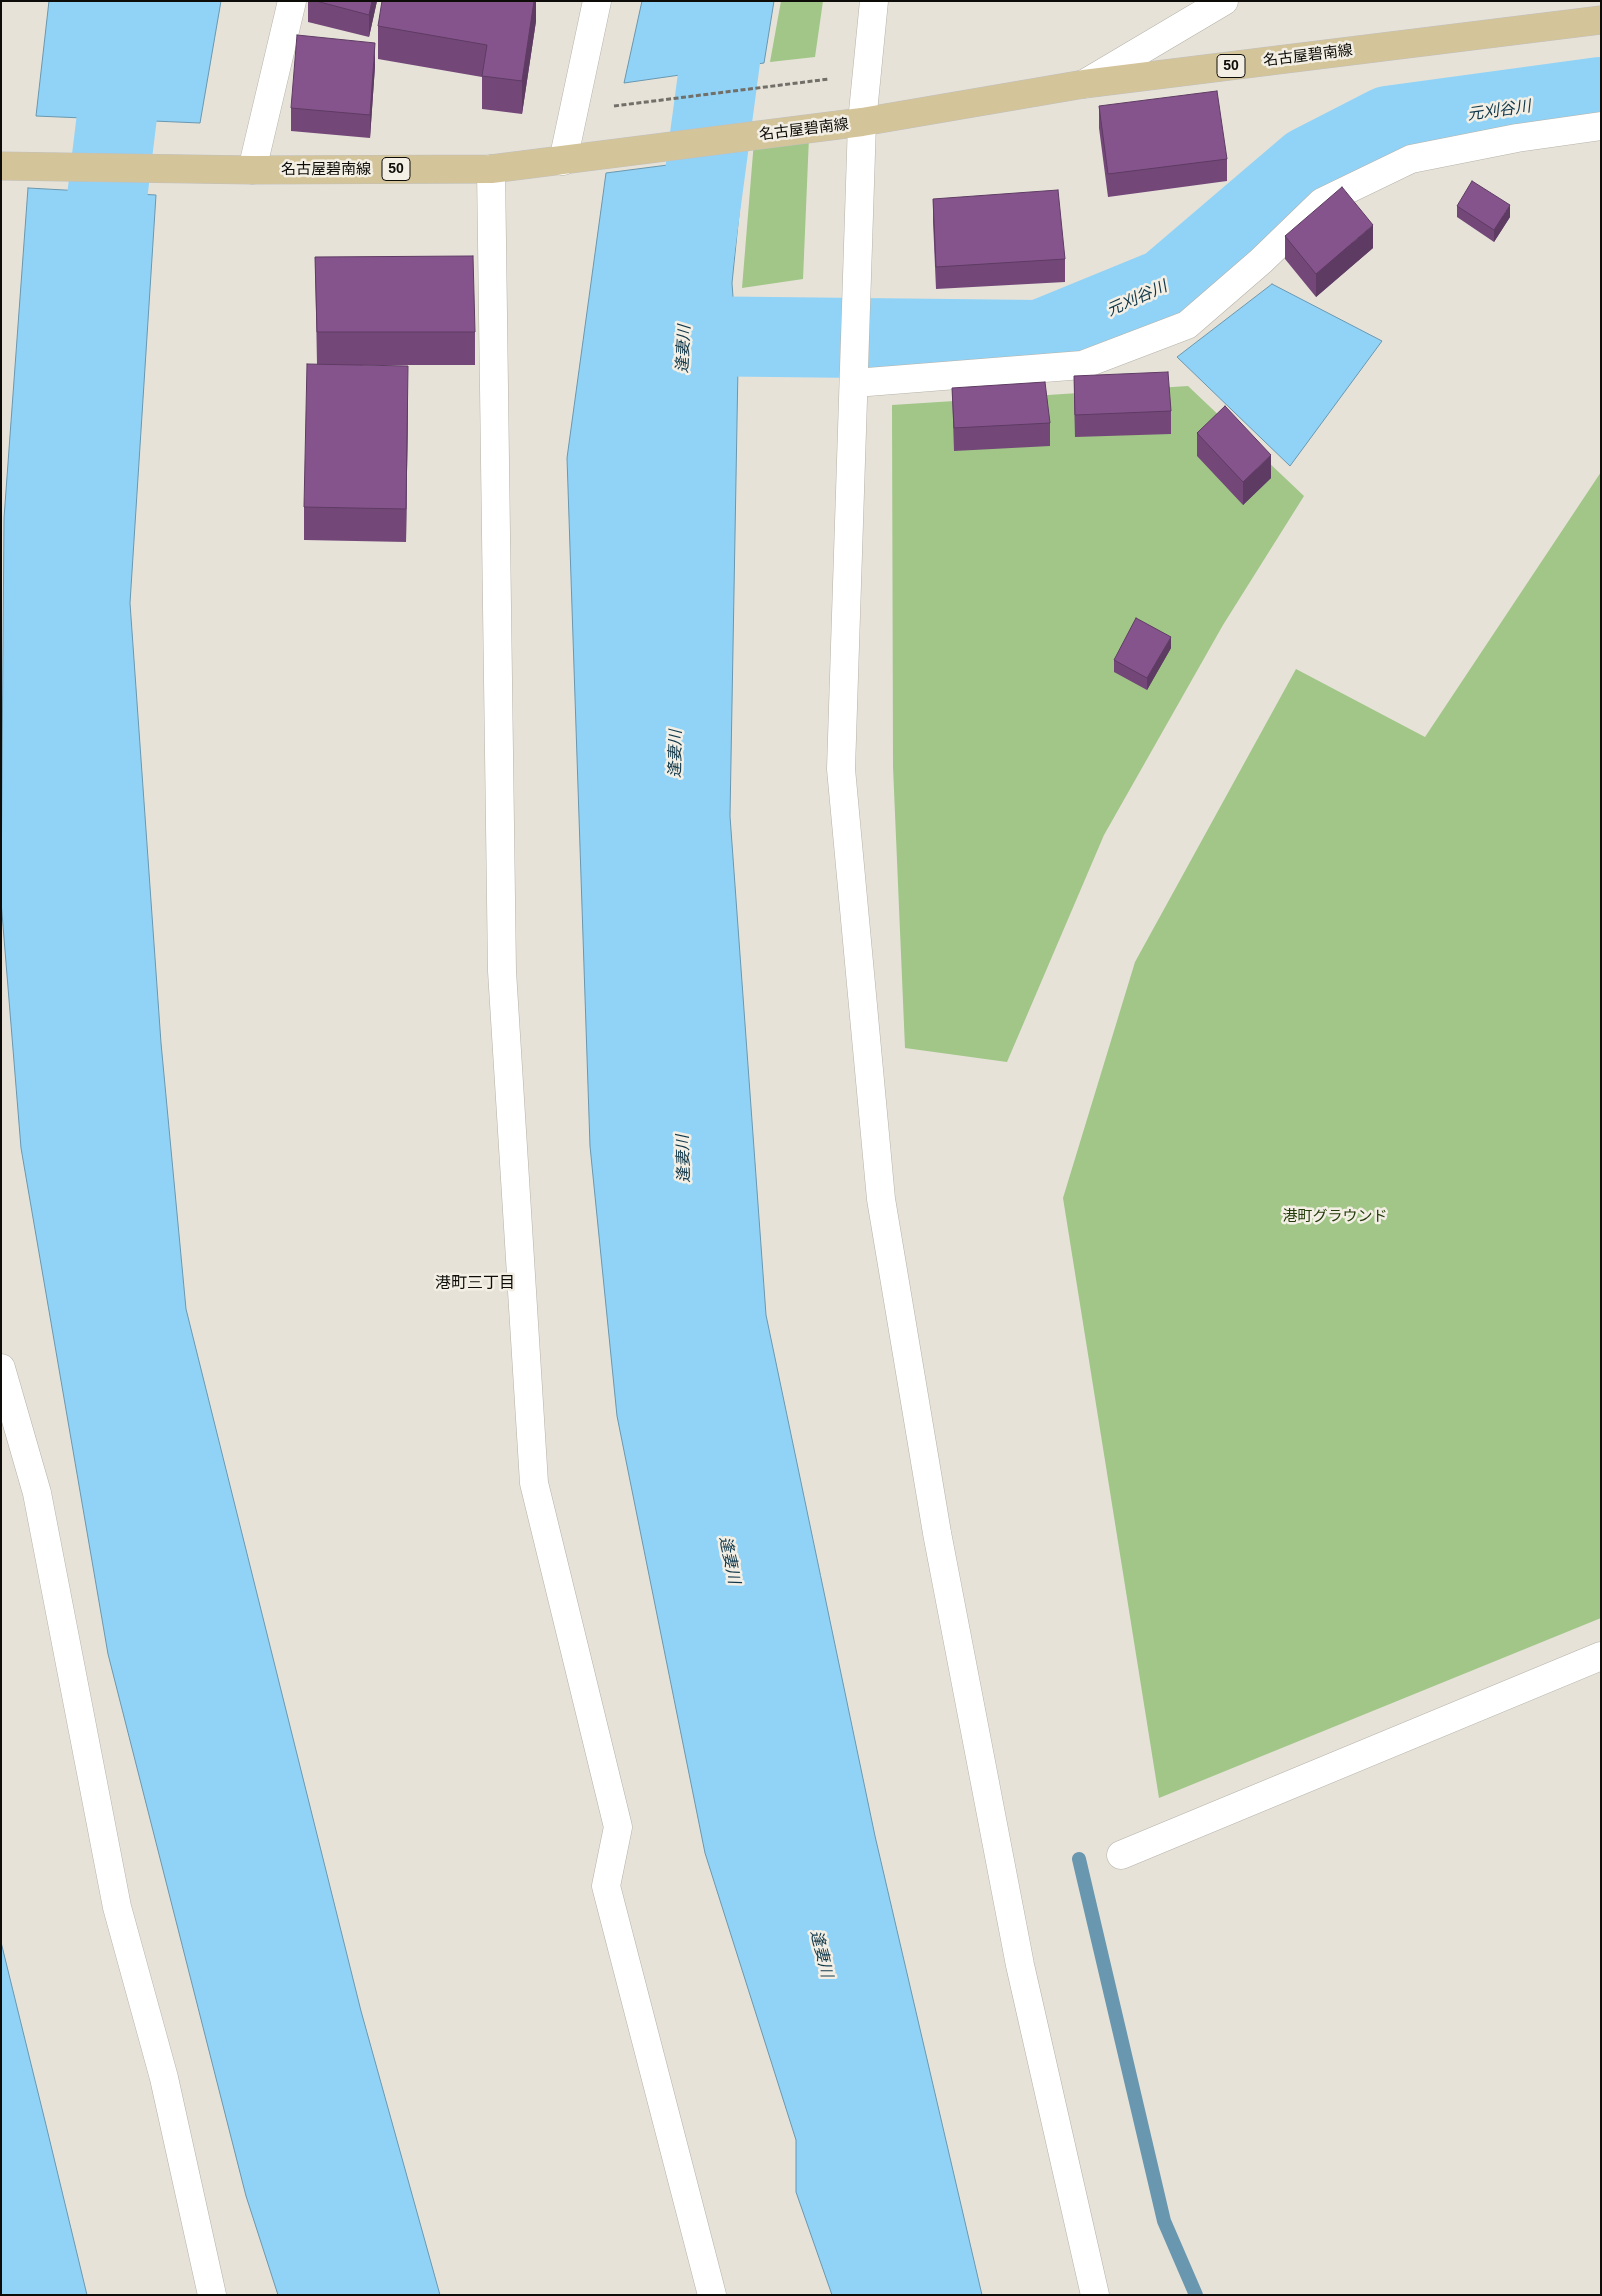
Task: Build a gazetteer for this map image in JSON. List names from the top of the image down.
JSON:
{
  "streets": {
    "main road": ["名古屋碧南線", "50"]
  },
  "districts": ["港町三丁目"],
  "water": ["元刈谷川", "逢妻川"],
  "parks": ["港町グラウンド"]
}
